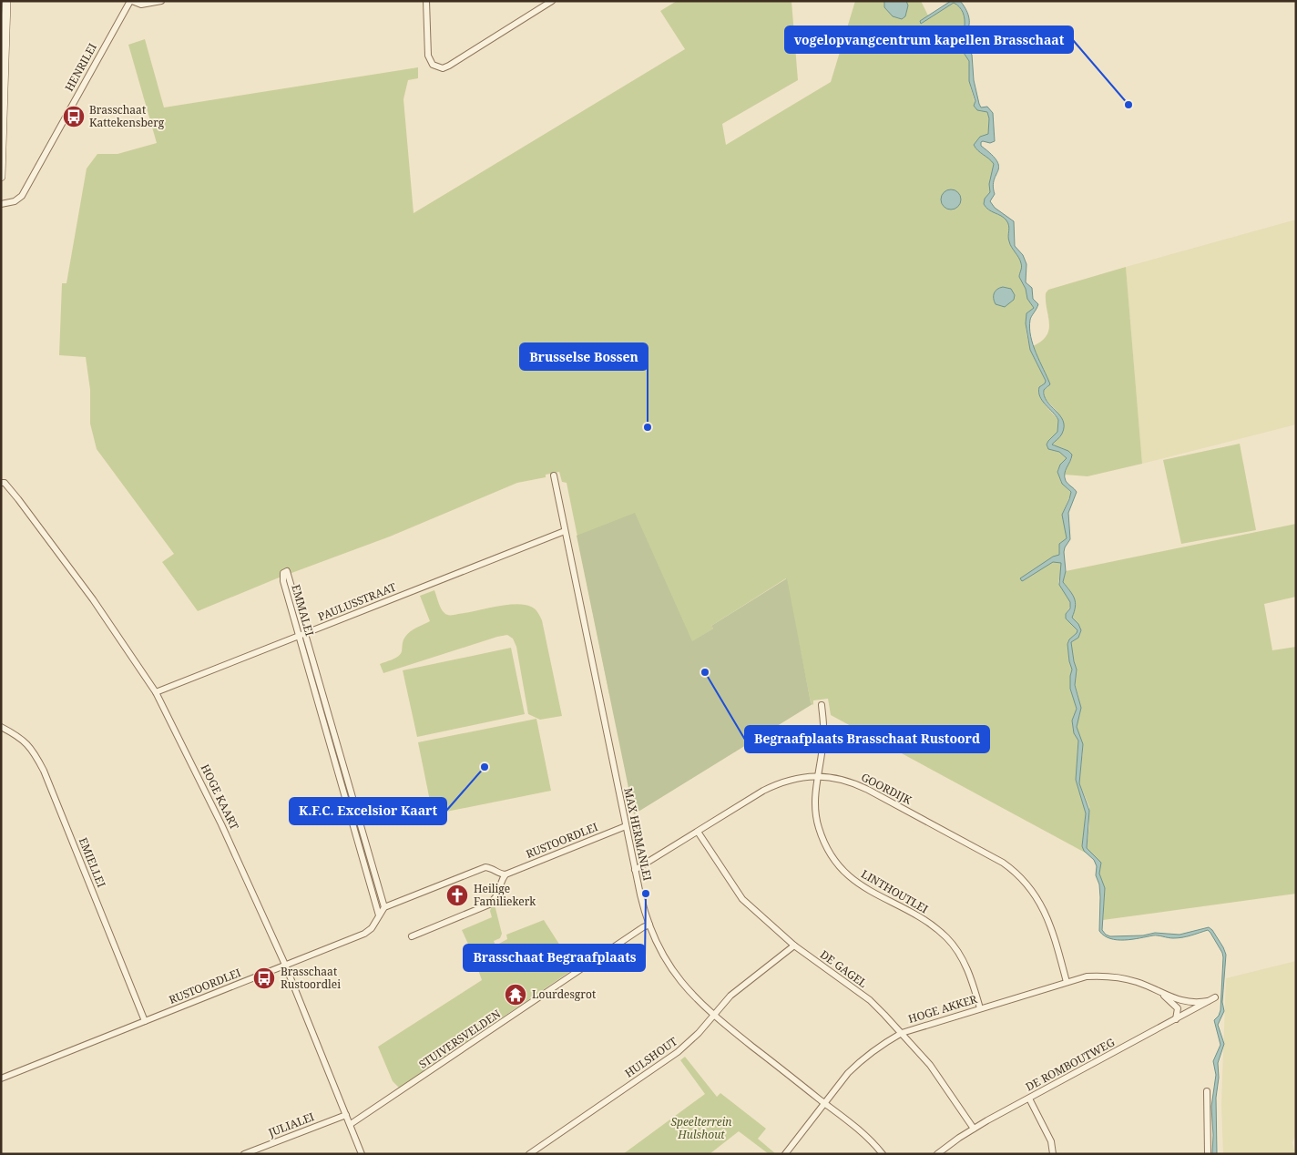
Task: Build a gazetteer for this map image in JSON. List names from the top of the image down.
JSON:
{
  "streets": {
    "street": [
      "HENRILEI",
      "PAULUSSTRAAT",
      "EMMALEI",
      "GOORDIJK",
      "HOGE KAART",
      "MAX HERMANLEI",
      "RUSTOORDLEI",
      "EMIELLEI",
      "LINTHOUTLEI",
      "DE GAGEL",
      "HOGE AKKER",
      "STUIVERSVELDEN",
      "HULSHOUT",
      "DE ROMBOUTWEG",
      "JULIALEI"
    ]
  },
  "crossings": [
    ["PAULUSSTRAAT", "EMMALEI"],
    ["PAULUSSTRAAT", "HOGE KAART"],
    ["PAULUSSTRAAT", "MAX HERMANLEI"],
    ["EMMALEI", "RUSTOORDLEI"],
    ["GOORDIJK", "MAX HERMANLEI"],
    ["GOORDIJK", "LINTHOUTLEI"],
    ["GOORDIJK", "DE GAGEL"],
    ["GOORDIJK", "HOGE AKKER"],
    ["HOGE KAART", "RUSTOORDLEI"],
    ["HOGE KAART", "STUIVERSVELDEN"],
    ["HOGE KAART", "JULIALEI"],
    ["MAX HERMANLEI", "RUSTOORDLEI"],
    ["MAX HERMANLEI", "HOGE AKKER"],
    ["MAX HERMANLEI", "STUIVERSVELDEN"],
    ["MAX HERMANLEI", "HULSHOUT"],
    ["RUSTOORDLEI", "EMIELLEI"],
    ["LINTHOUTLEI", "HOGE AKKER"],
    ["DE GAGEL", "HOGE AKKER"],
    ["DE GAGEL", "HULSHOUT"],
    ["DE GAGEL", "DE ROMBOUTWEG"],
    ["HOGE AKKER", "DE ROMBOUTWEG"]
  ],
  "parks": ["Speelterrein Hulshout"],
  "places": {
    "other": [
      "vogelopvangcentrum kapellen Brasschaat",
      "Brusselse Bossen",
      "Begraafplaats Brasschaat Rustoord",
      "K.F.C. Excelsior Kaart",
      "Brasschaat Begraafplaats"
    ],
    "bus stop": ["Brasschaat Kattekensberg", "Brasschaat Rustoordlei"],
    "church": ["Heilige Familiekerk"],
    "temple": ["Lourdesgrot"]
  }
}
